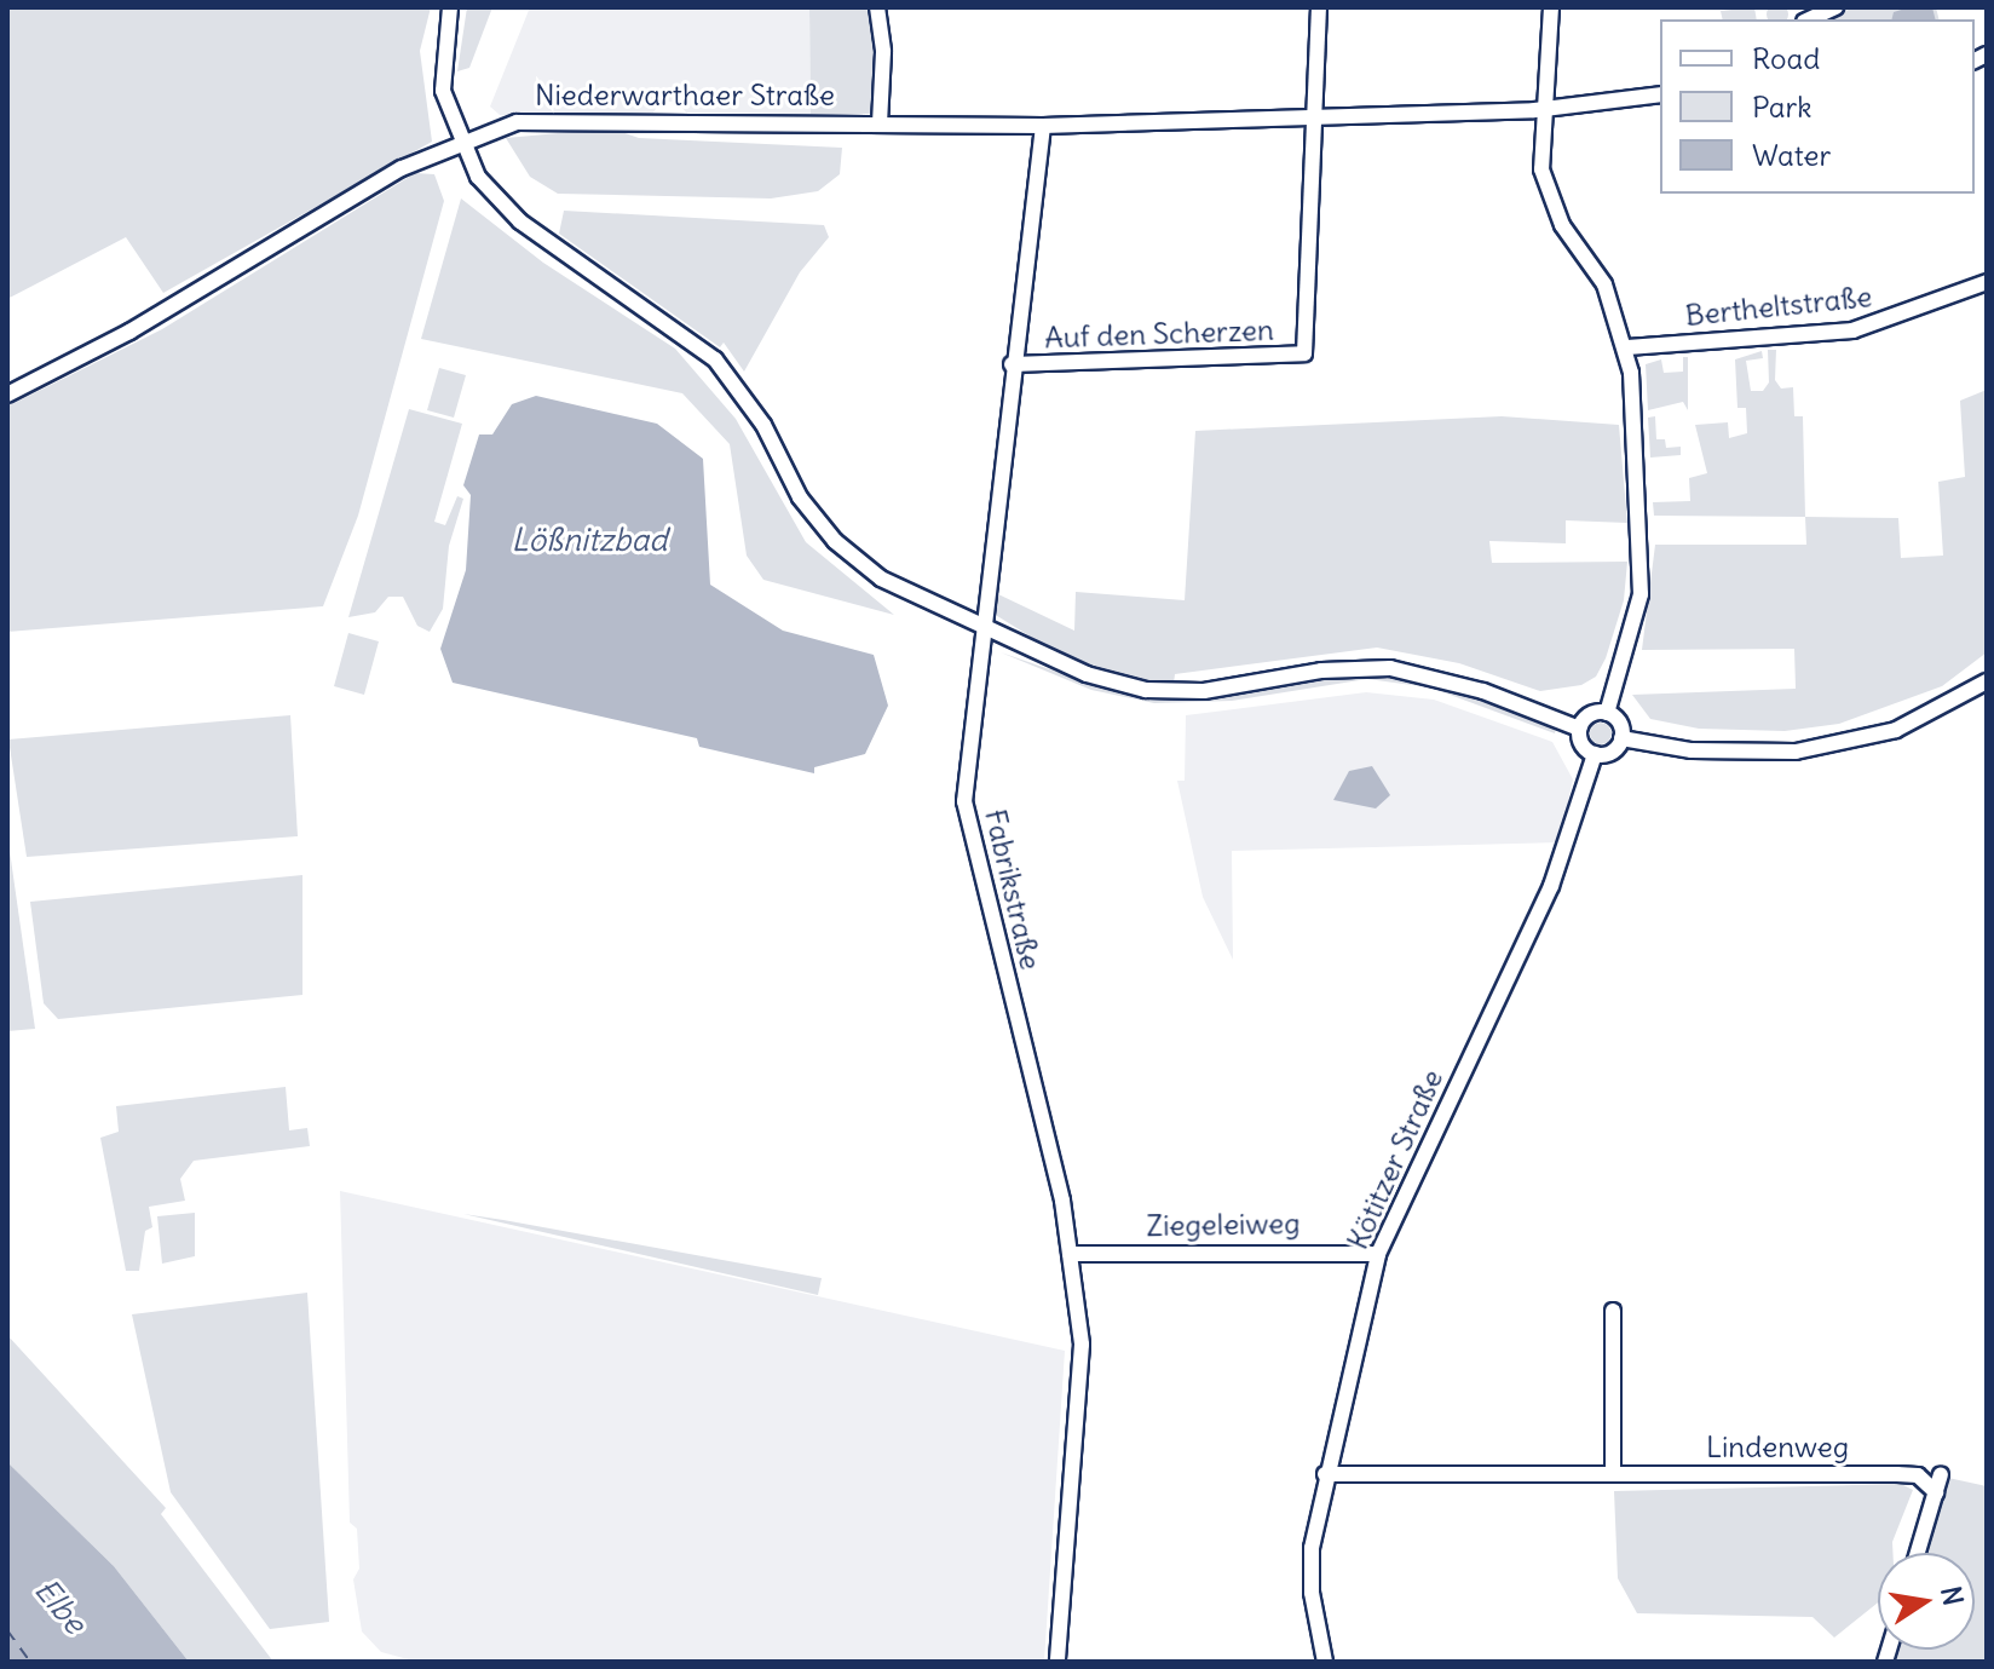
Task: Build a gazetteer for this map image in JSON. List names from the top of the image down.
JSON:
{
  "streets": {
    "street": [
      "Niederwarthaer Straße",
      "Bertheltstraße",
      "Auf den Scherzen",
      "Fabrikstraße",
      "Kötitzer Straße",
      "Ziegeleiweg",
      "Lindenweg"
    ]
  },
  "crossings": [
    ["Niederwarthaer Straße", "Auf den Scherzen"],
    ["Niederwarthaer Straße", "Fabrikstraße"],
    ["Auf den Scherzen", "Fabrikstraße"],
    ["Fabrikstraße", "Ziegeleiweg"],
    ["Kötitzer Straße", "Ziegeleiweg"],
    ["Kötitzer Straße", "Lindenweg"]
  ],
  "water": ["Lößnitzbad", "Elbe"],
  "legend": ["Road", "Park", "Water"],
  "north": "right"
}
